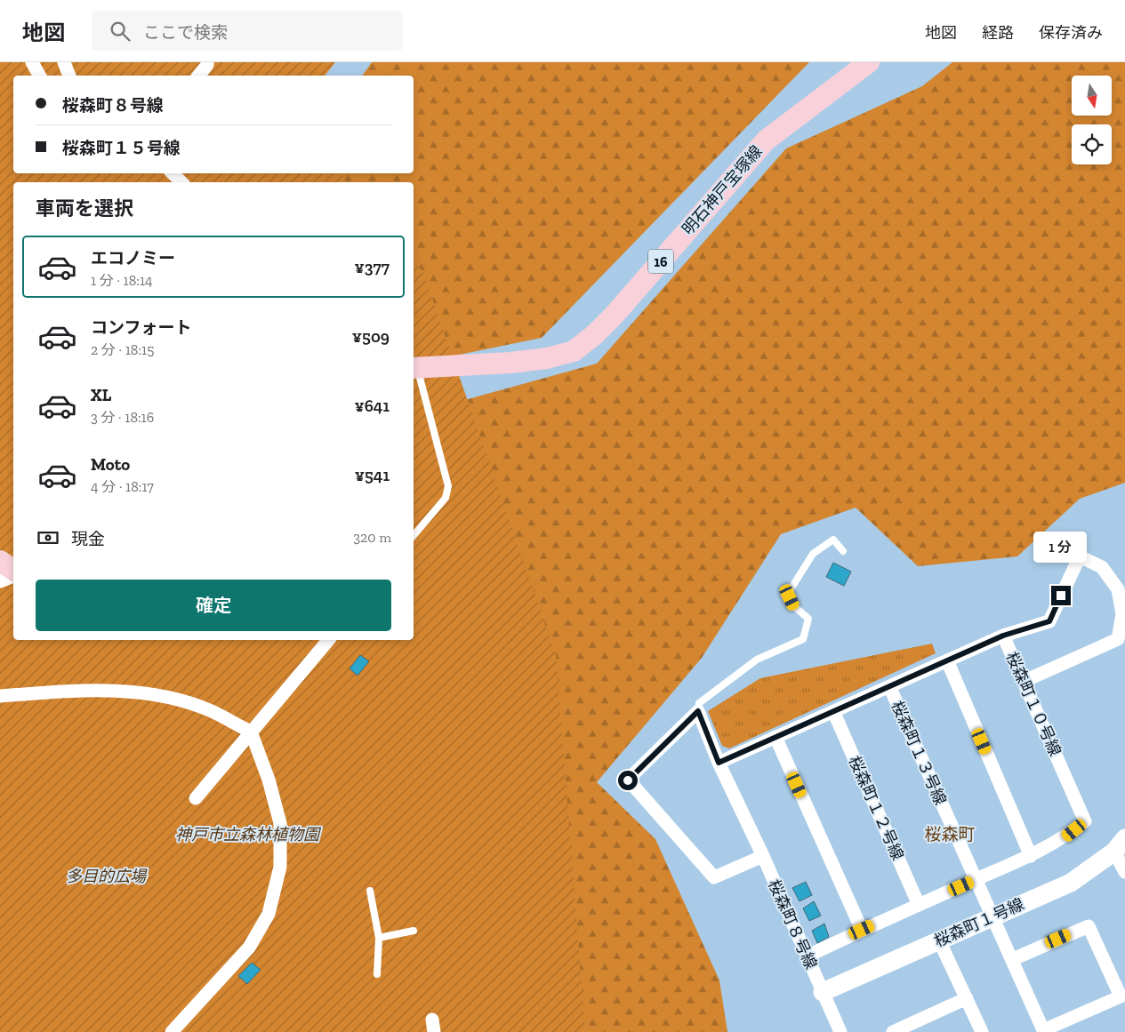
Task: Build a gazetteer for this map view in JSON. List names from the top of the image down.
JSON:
{
  "streets": {
    "main road": ["明石神戸宝塚線", "16"],
    "street": [
      "桜森町１０号線",
      "桜森町１３号線",
      "桜森町１２号線",
      "桜森町１号線",
      "桜森町８号線"
    ]
  },
  "crossings": [
    ["桜森町１０号線", "桜森町１３号線"],
    ["桜森町１０号線", "桜森町１２号線"],
    ["桜森町１０号線", "桜森町８号線"],
    ["桜森町１３号線", "桜森町１号線"],
    ["桜森町１号線", "桜森町８号線"]
  ],
  "districts": ["桜森町"],
  "parks": ["神戸市立森林植物園", "多目的広場"],
  "north": "bottom",
  "page": {
    "header": "地図",
    "search": "ここで検索",
    "nav": ["地図", "経路", "保存済み"],
    "banner": ["桜森町８号線", "桜森町１５号線"],
    "heading": "車両を選択",
    "list": [
      {
        "name": "エコノミー",
        "note": "1 分 · 18:14",
        "value": "¥377"
      },
      {
        "name": "コンフォート",
        "note": "2 分 · 18:15",
        "value": "¥509"
      },
      {
        "name": "XL",
        "note": "3 分 · 18:16",
        "value": "¥641"
      },
      {
        "name": "Moto",
        "note": "4 分 · 18:17",
        "value": "¥541"
      }
    ],
    "pay": ["現金", "320 m"],
    "bubble": "1 分",
    "buttons": "確定"
  }
}
